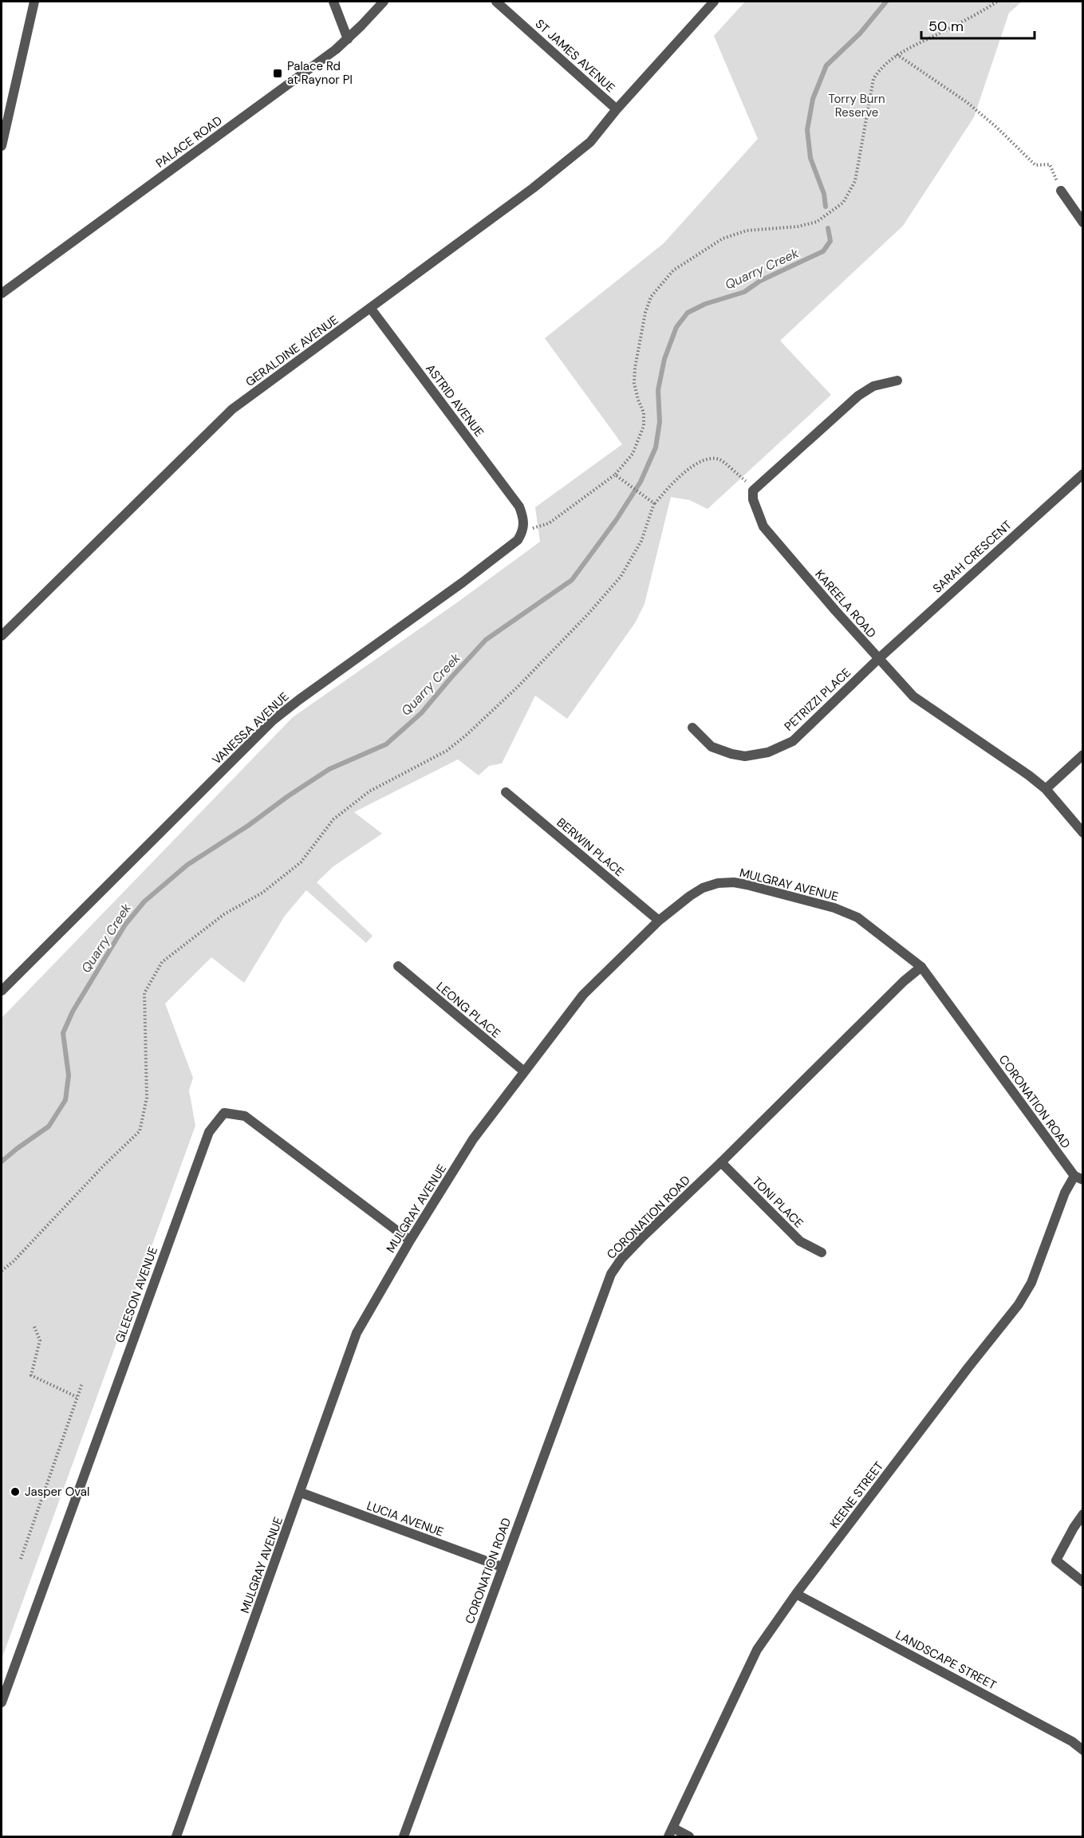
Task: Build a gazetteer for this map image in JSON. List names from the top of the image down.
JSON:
{
  "streets": {
    "street": [
      "ST JAMES AVENUE",
      "PALACE ROAD",
      "GERALDINE AVENUE",
      "ASTRID AVENUE",
      "SARAH CRESCENT",
      "KAREELA ROAD",
      "PETRIZZI PLACE",
      "VANESSA AVENUE",
      "BERWIN PLACE",
      "MULGRAY AVENUE",
      "LEONG PLACE",
      "CORONATION ROAD",
      "TONI PLACE",
      "GLEESON AVENUE",
      "KEENE STREET",
      "LUCIA AVENUE",
      "LANDSCAPE STREET"
    ]
  },
  "crossings": [
    ["ST JAMES AVENUE", "GERALDINE AVENUE"],
    ["GERALDINE AVENUE", "ASTRID AVENUE"],
    ["ASTRID AVENUE", "VANESSA AVENUE"],
    ["SARAH CRESCENT", "KAREELA ROAD"],
    ["SARAH CRESCENT", "PETRIZZI PLACE"],
    ["KAREELA ROAD", "PETRIZZI PLACE"],
    ["BERWIN PLACE", "MULGRAY AVENUE"],
    ["MULGRAY AVENUE", "LEONG PLACE"],
    ["MULGRAY AVENUE", "CORONATION ROAD"],
    ["MULGRAY AVENUE", "GLEESON AVENUE"],
    ["MULGRAY AVENUE", "LUCIA AVENUE"],
    ["CORONATION ROAD", "TONI PLACE"],
    ["CORONATION ROAD", "KEENE STREET"],
    ["CORONATION ROAD", "LUCIA AVENUE"],
    ["KEENE STREET", "LANDSCAPE STREET"]
  ],
  "water": ["Quarry Creek"],
  "parks": ["Torry Burn Reserve"],
  "places": {
    "transit": ["Palace Rd at Raynor Pl"],
    "other": ["Jasper Oval"]
  },
  "scale_bar": "50 m"
}
